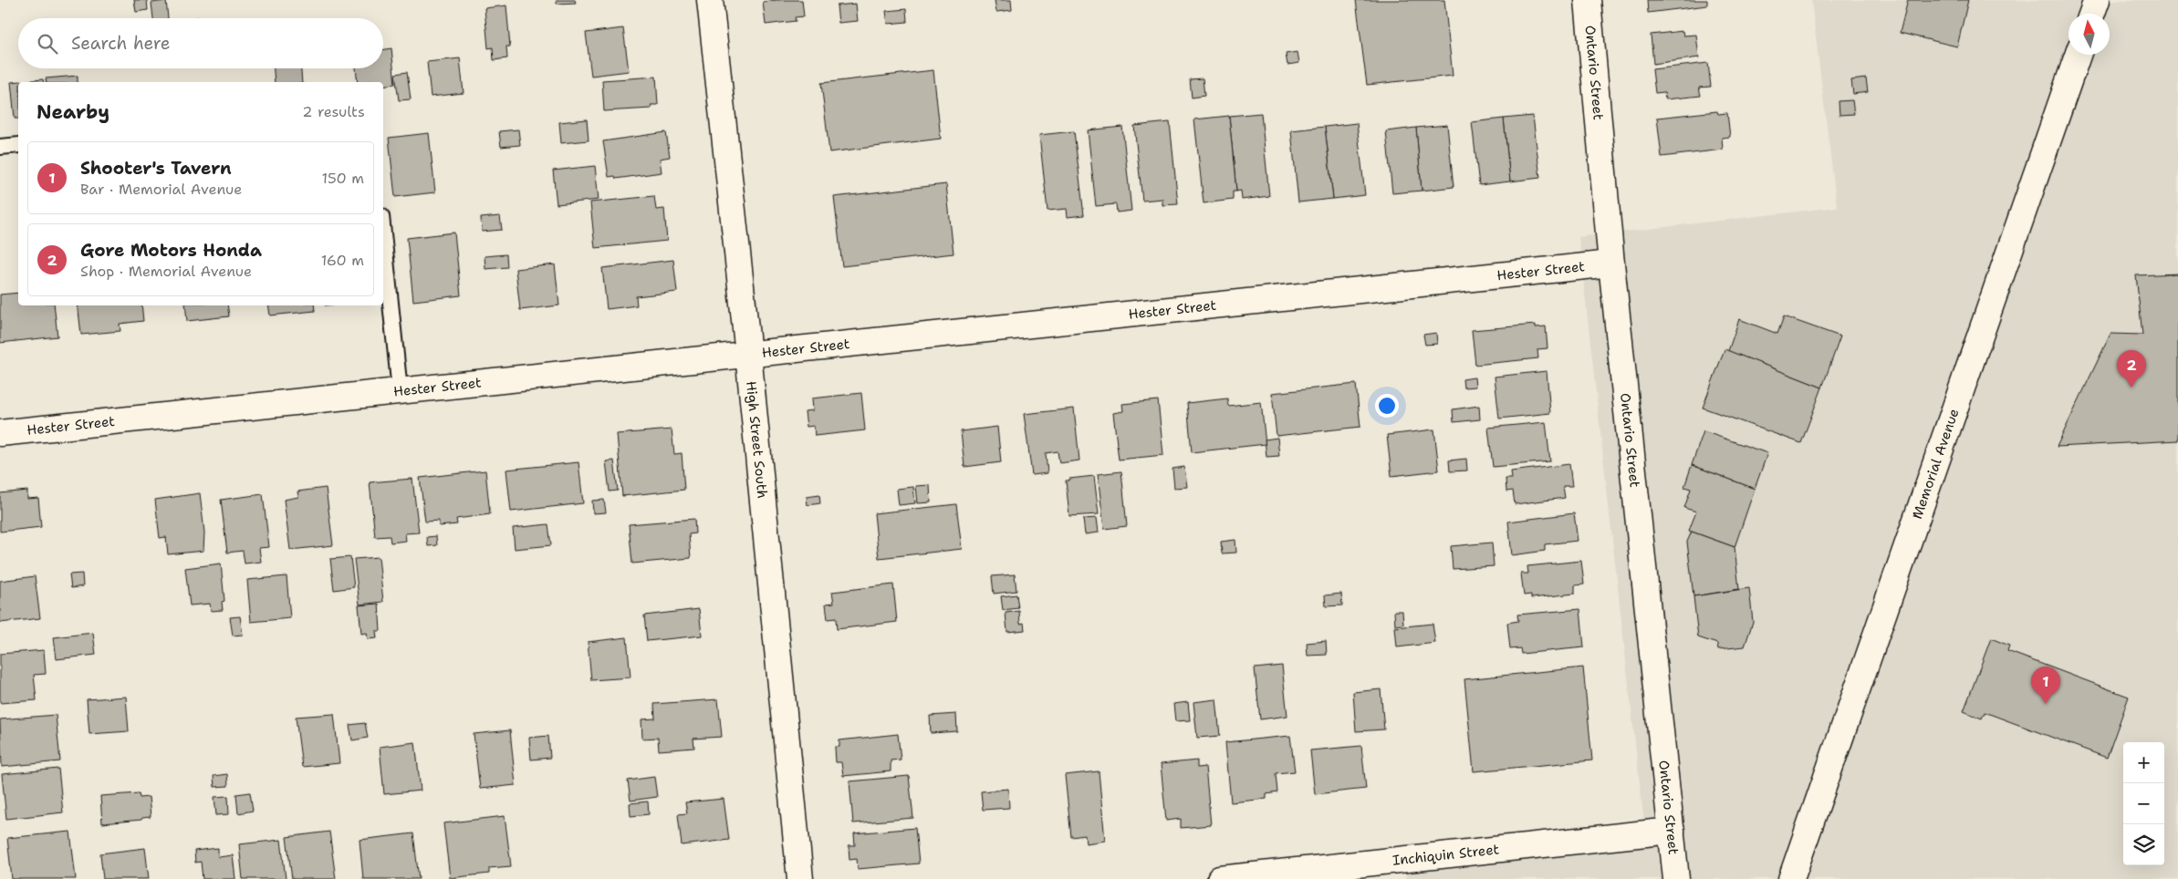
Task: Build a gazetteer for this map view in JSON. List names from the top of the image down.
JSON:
{
  "streets": {
    "street": [
      "Ontario Street",
      "Hester Street",
      "High Street South",
      "Memorial Avenue",
      "Inchiquin Street"
    ]
  },
  "crossings": [
    ["Ontario Street", "Hester Street"],
    ["Ontario Street", "Inchiquin Street"],
    ["Hester Street", "High Street South"]
  ],
  "north": "top",
  "page": {
    "search": "Search here",
    "heading": ["Nearby", "2 results"],
    "list": [
      {
        "mark": "1",
        "name": "Shooter's Tavern",
        "note": "Bar · Memorial Avenue",
        "value": "150 m"
      },
      {
        "mark": "2",
        "name": "Gore Motors Honda",
        "note": "Shop · Memorial Avenue",
        "value": "160 m"
      }
    ],
    "pins": ["2", "1"],
    "map_buttons": ["+", "−"]
  }
}
